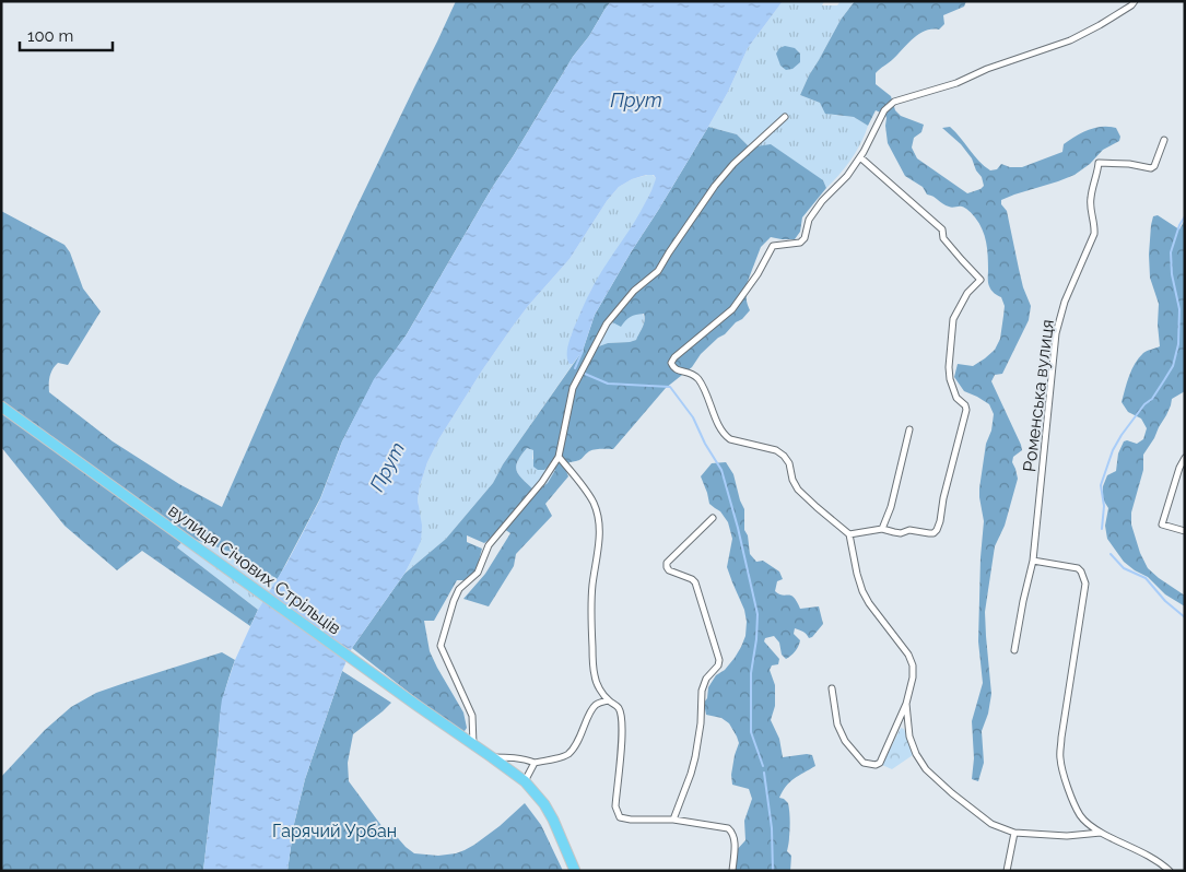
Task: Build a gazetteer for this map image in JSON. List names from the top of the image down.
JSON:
{
  "streets": {
    "main road": ["вулиця Січових Стрільців"],
    "street": ["Роменська вулиця"]
  },
  "water": ["Прут"],
  "parks": ["Гарячий Урбан"],
  "scale_bar": "100 m"
}
